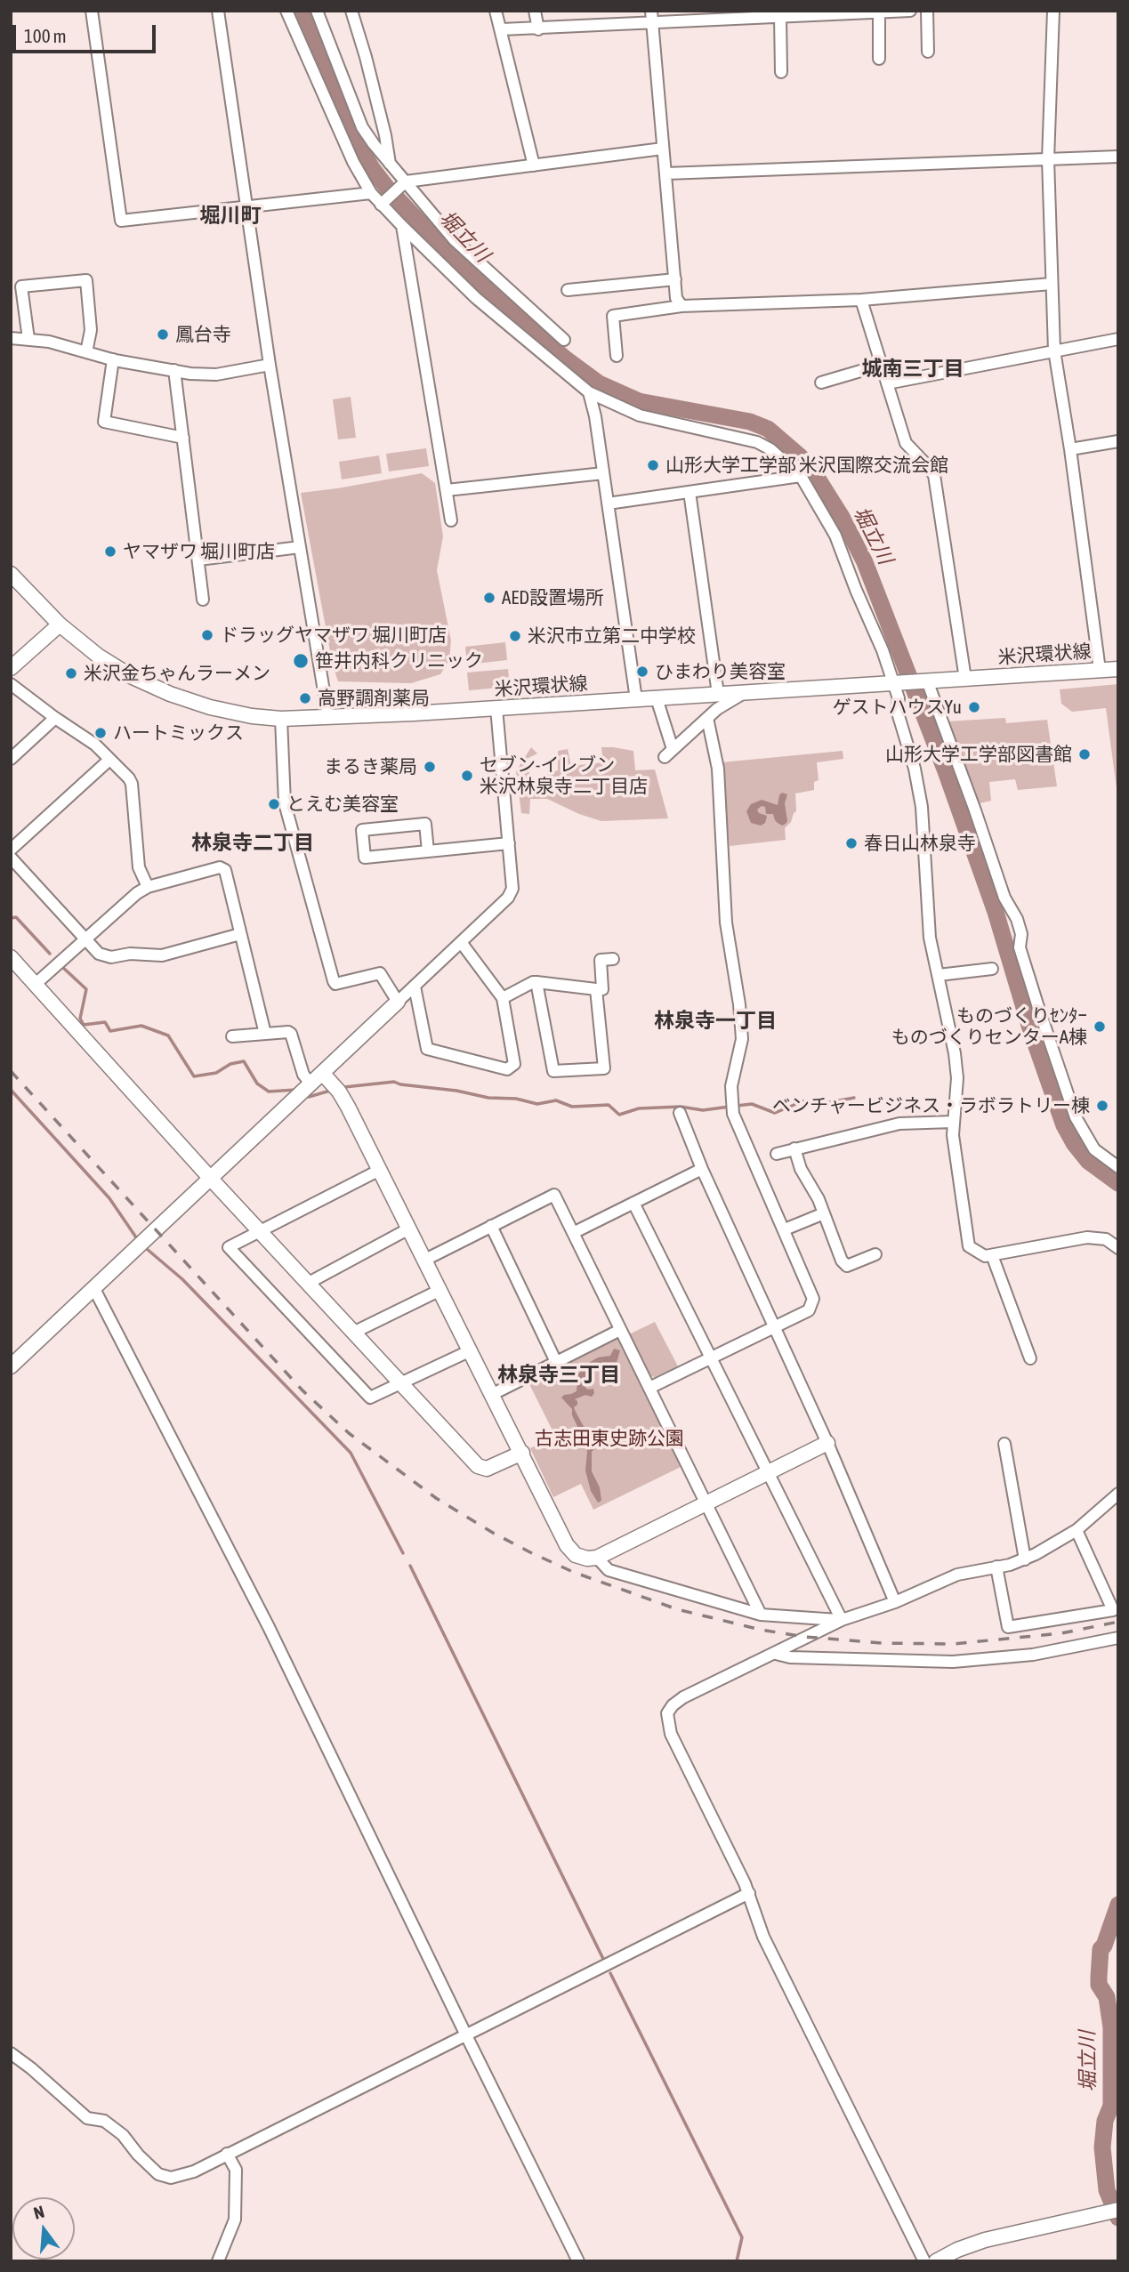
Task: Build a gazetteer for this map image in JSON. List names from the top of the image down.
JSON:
{
  "streets": {
    "street": ["米沢環状線"]
  },
  "districts": [
    "堀川町",
    "城南三丁目",
    "林泉寺二丁目",
    "林泉寺一丁目",
    "林泉寺三丁目"
  ],
  "water": ["堀立川"],
  "parks": ["古志田東史跡公園"],
  "places": [
    "鳳台寺",
    "山形大学工学部 米沢国際交流会館",
    "ヤマザワ 堀川町店",
    "AED設置場所",
    "ドラッグヤマザワ 堀川町店",
    "米沢市立第二中学校",
    "笹井内科クリニック",
    "ひまわり美容室",
    "米沢金ちゃんラーメン",
    "高野調剤薬局",
    "ゲストハウスYu",
    "ハートミックス",
    "山形大学工学部図書館",
    "まるき薬局",
    "セブン-イレブン 米沢林泉寺二丁目店",
    "とえむ美容室",
    "春日山林泉寺",
    "ものづくりｾﾝﾀｰ ものづくりセンターA棟",
    "ベンチャービジネス・ラボラトリー棟"
  ],
  "scale_bar": "100 m",
  "north": "top"
}
